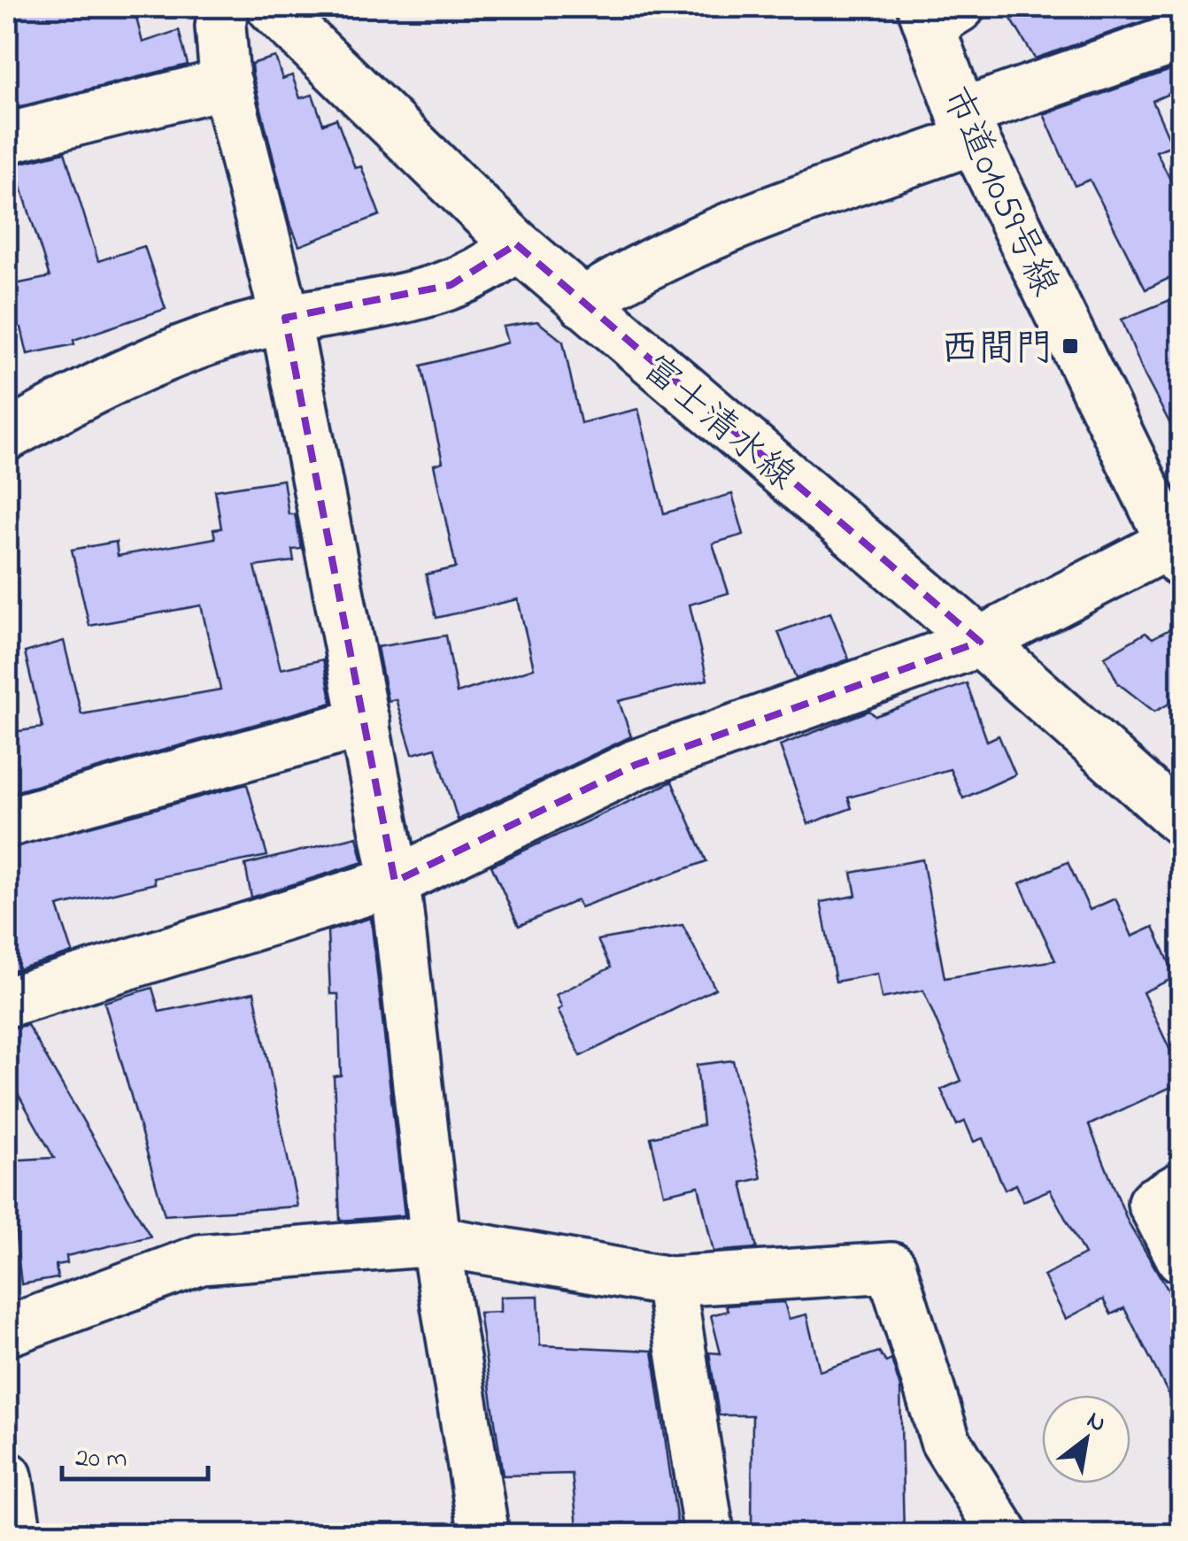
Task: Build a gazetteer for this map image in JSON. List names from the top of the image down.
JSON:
{
  "streets": {
    "street": ["市道01059号線", "富士清水線"]
  },
  "places": {
    "transit": ["西間門"]
  },
  "scale_bar": "20 m",
  "north": "top right"
}
